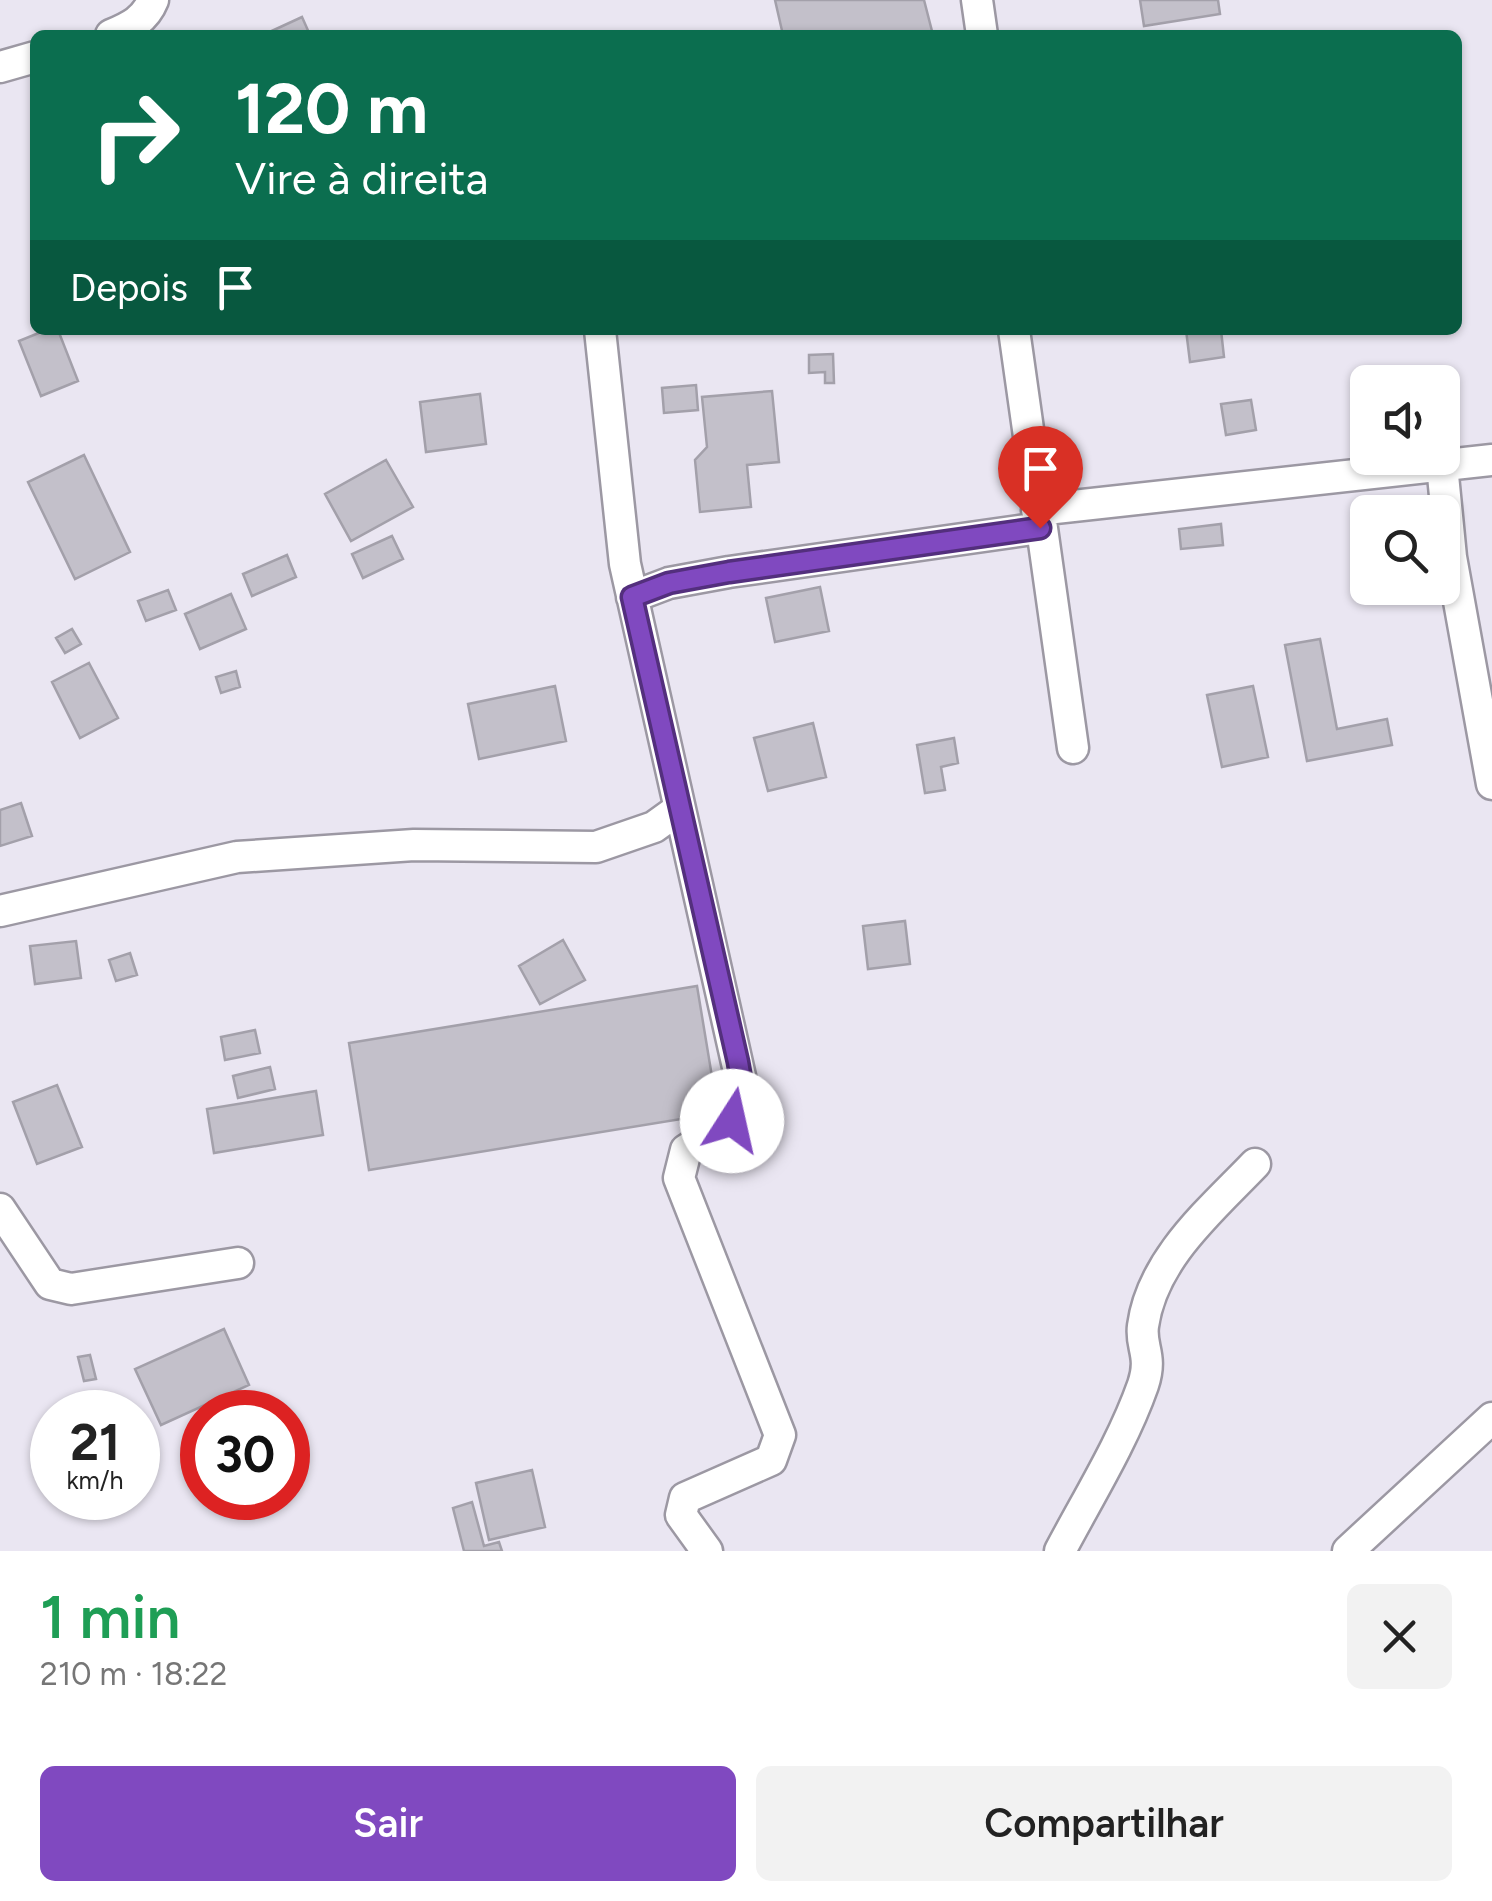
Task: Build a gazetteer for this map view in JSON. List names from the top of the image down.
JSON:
{
  "page": {
    "turn": ["120 m", "Vire à direita"],
    "then": "Depois",
    "speed": "21 km/h",
    "limit": "30",
    "heading": ["1 min", "210 m · 18:22"],
    "buttons": ["Sair", "Compartilhar"]
  }
}
